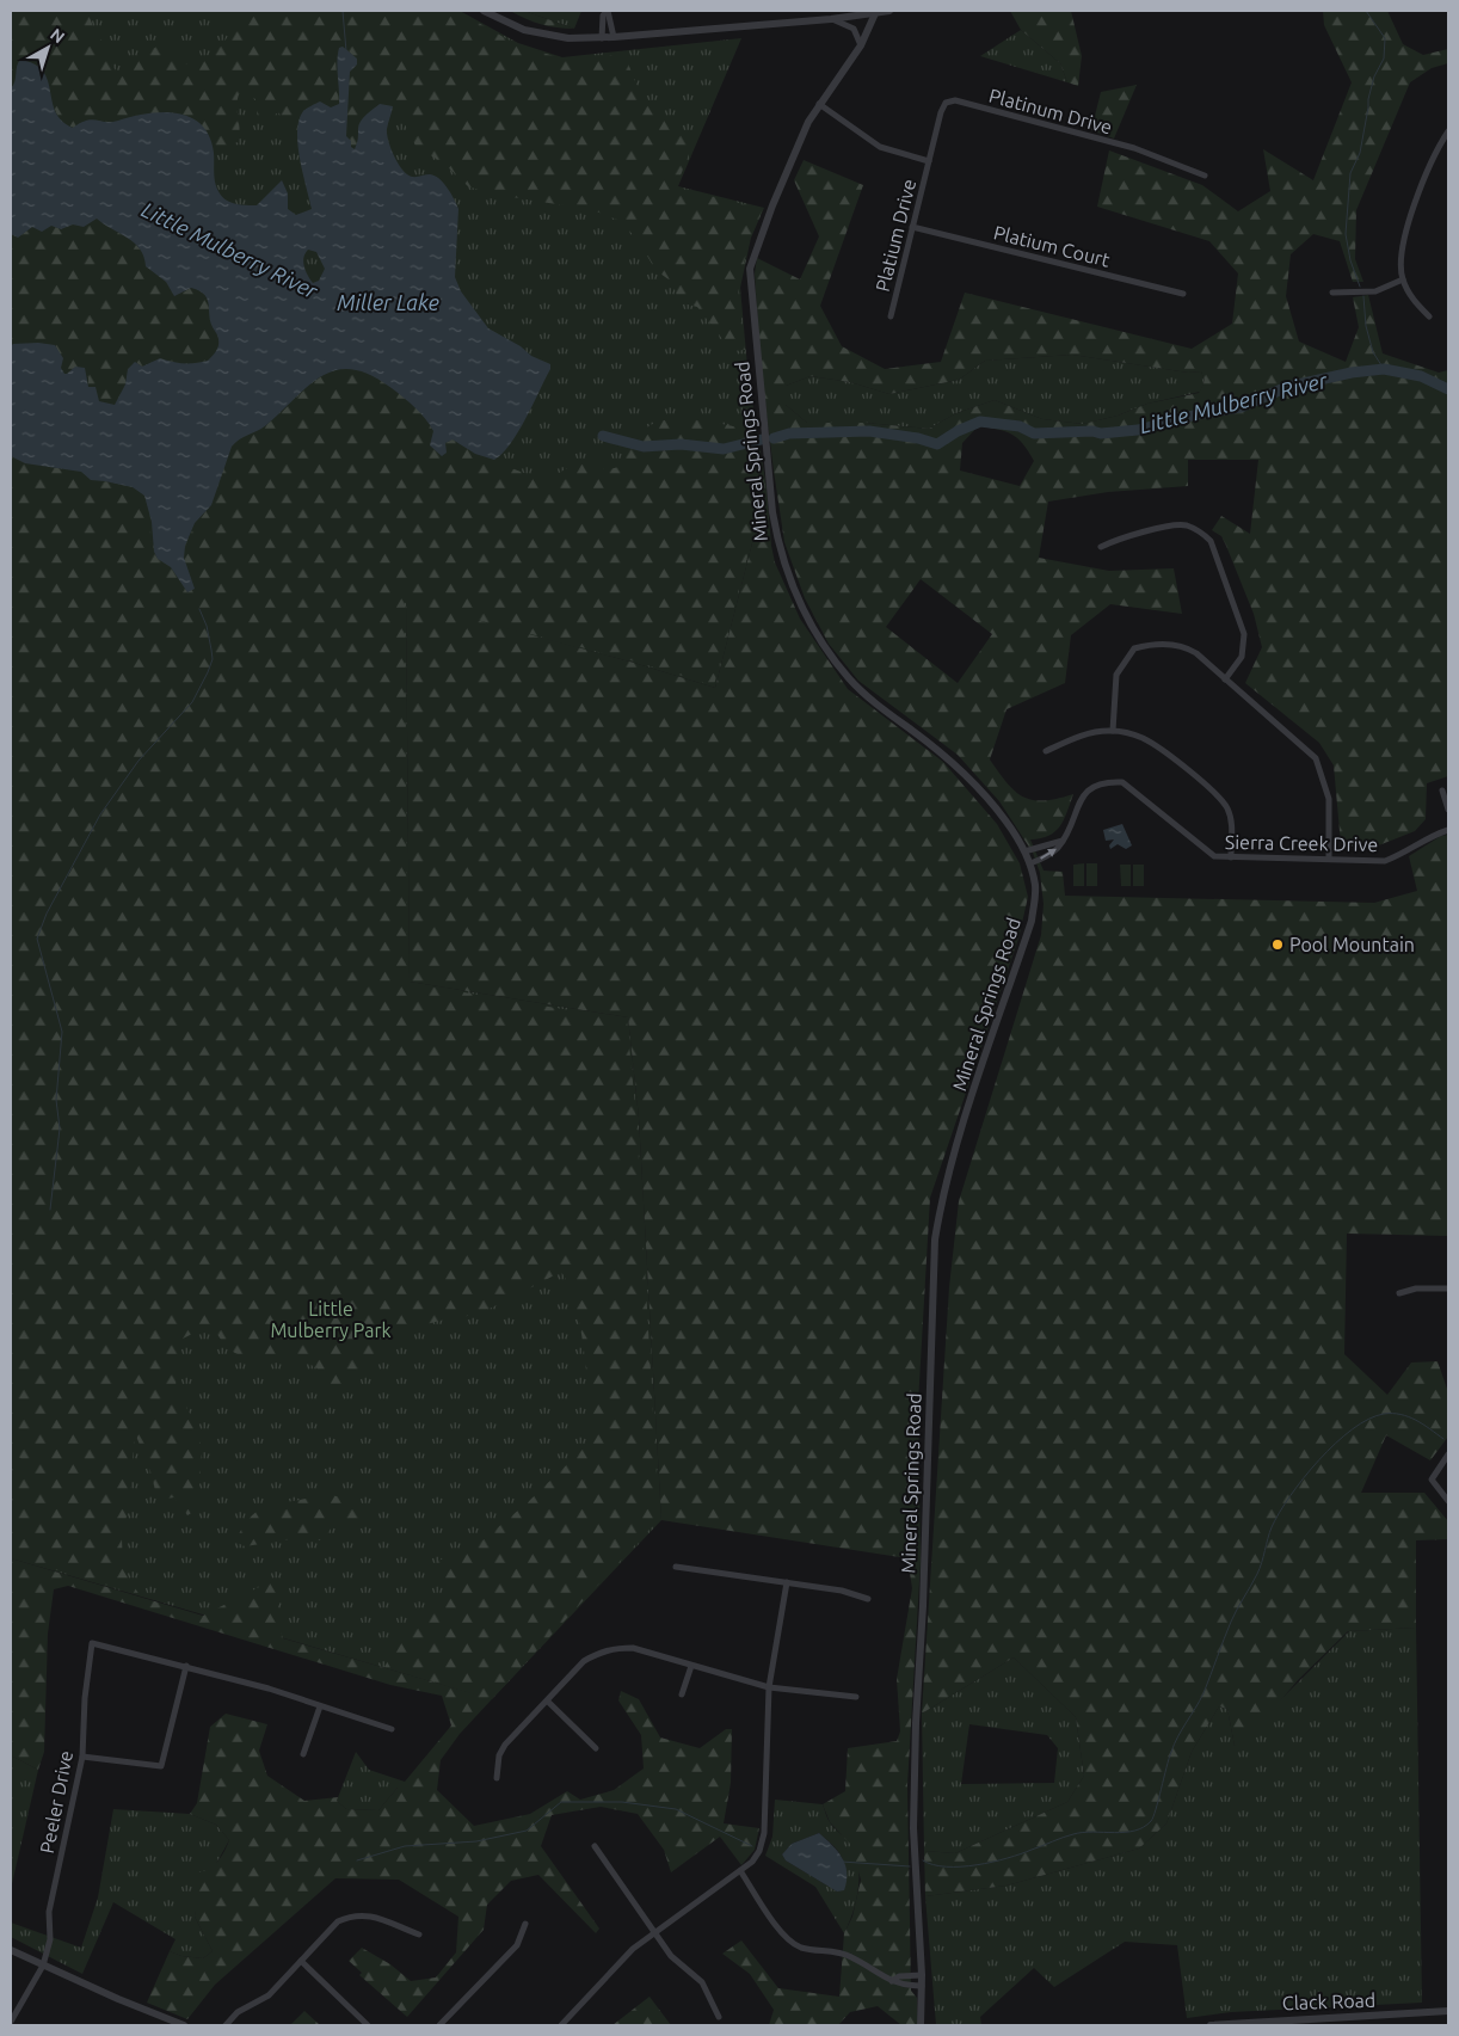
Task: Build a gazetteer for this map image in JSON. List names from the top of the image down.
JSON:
{
  "streets": {
    "street": [
      "Platinum Drive",
      "Platium Drive",
      "Platium Court",
      "Mineral Springs Road",
      "Sierra Creek Drive",
      "Peeler Drive",
      "Clack Road"
    ]
  },
  "crossings": [
    ["Platinum Drive", "Platium Drive"],
    ["Platium Drive", "Platium Court"],
    ["Mineral Springs Road", "Sierra Creek Drive"]
  ],
  "water": ["Little Mulberry River", "Miller Lake"],
  "parks": ["Little Mulberry Park"],
  "places": ["Pool Mountain"],
  "north": "top right"
}
